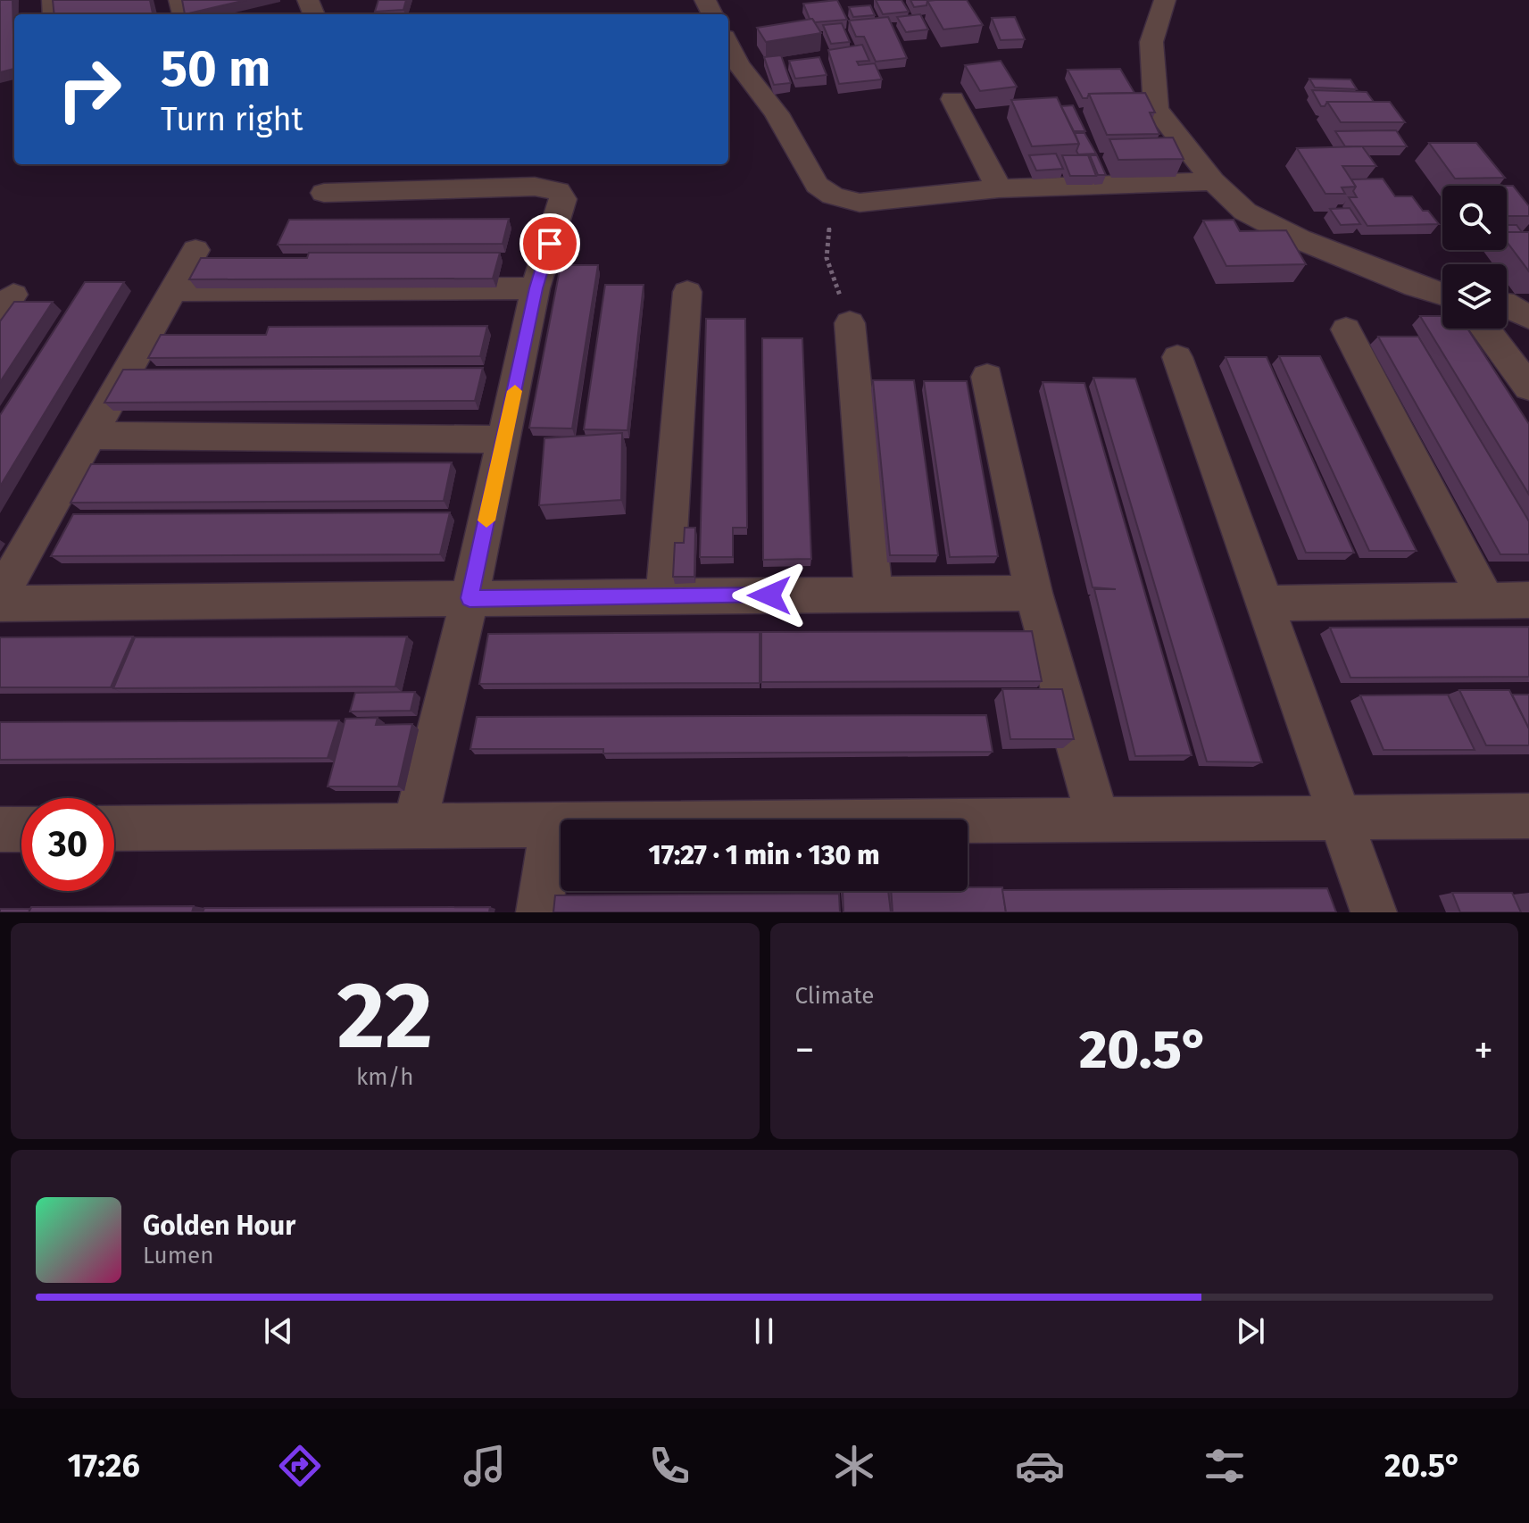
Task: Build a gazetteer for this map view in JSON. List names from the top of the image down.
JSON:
{
  "page": {
    "turn": ["50 m", "Turn right"],
    "limit": "30",
    "trip": "17:27 · 1 min · 130 m",
    "tile": [
      ["22", "km/h"],
      "Climate"
    ],
    "heat": ["−", "20.5°", "+"],
    "song": ["Golden Hour", "Lumen"],
    "tabs": ["17:26", "20.5°"]
  }
}
